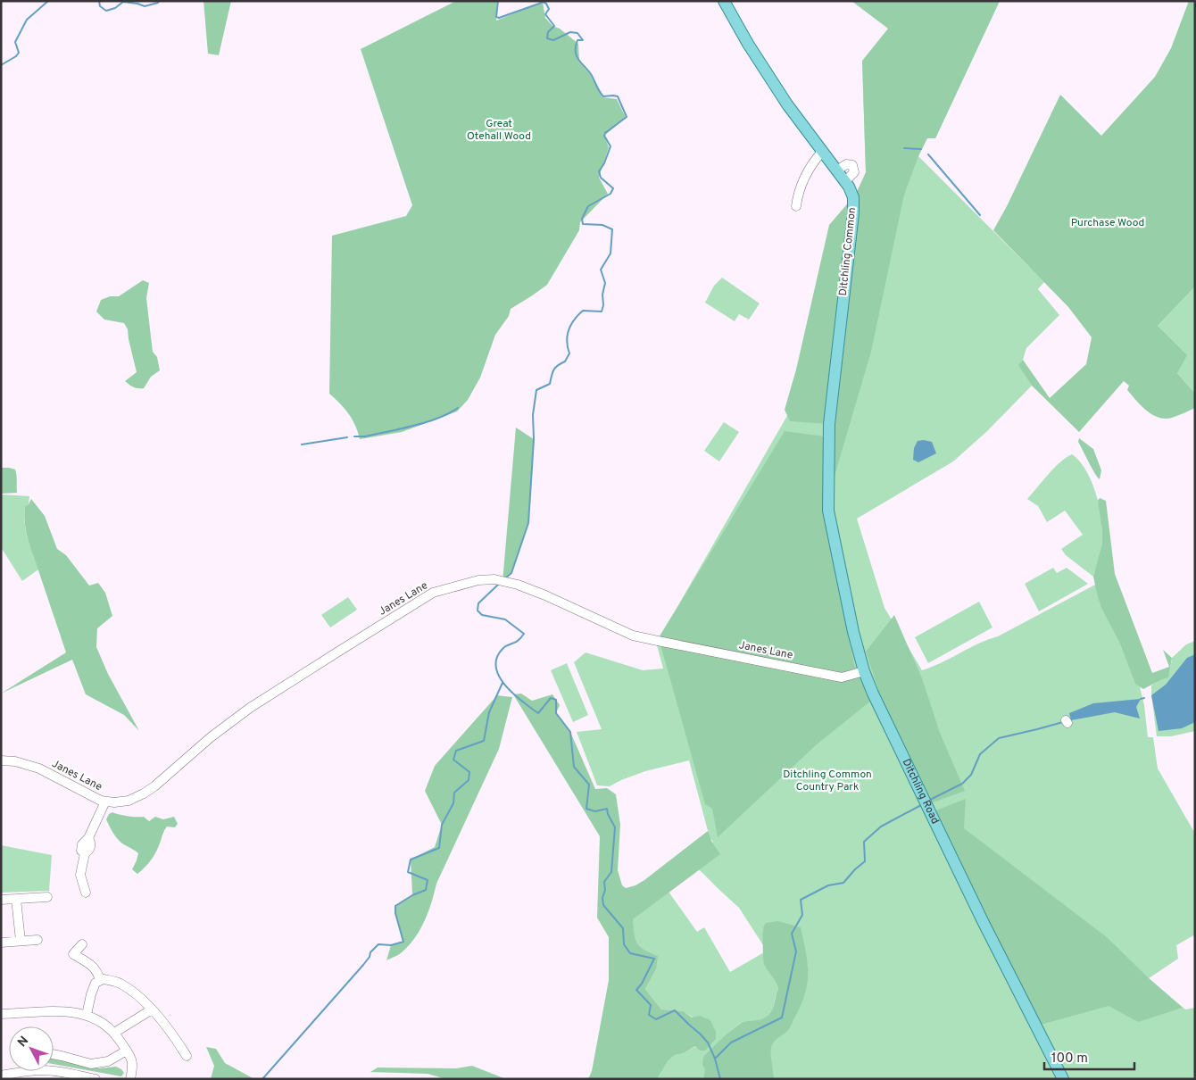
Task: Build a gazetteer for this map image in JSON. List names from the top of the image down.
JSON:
{
  "streets": {
    "main road": ["Ditchling Common", "Ditchling Road"],
    "street": ["Janes Lane"]
  },
  "crossings": [
    ["Ditchling Common", "Ditchling Road"],
    ["Janes Lane", "Ditchling Road"]
  ],
  "parks": ["Great Otehall Wood", "Purchase Wood", "Ditchling Common Country Park"],
  "scale_bar": "100 m",
  "north": "top left"
}
